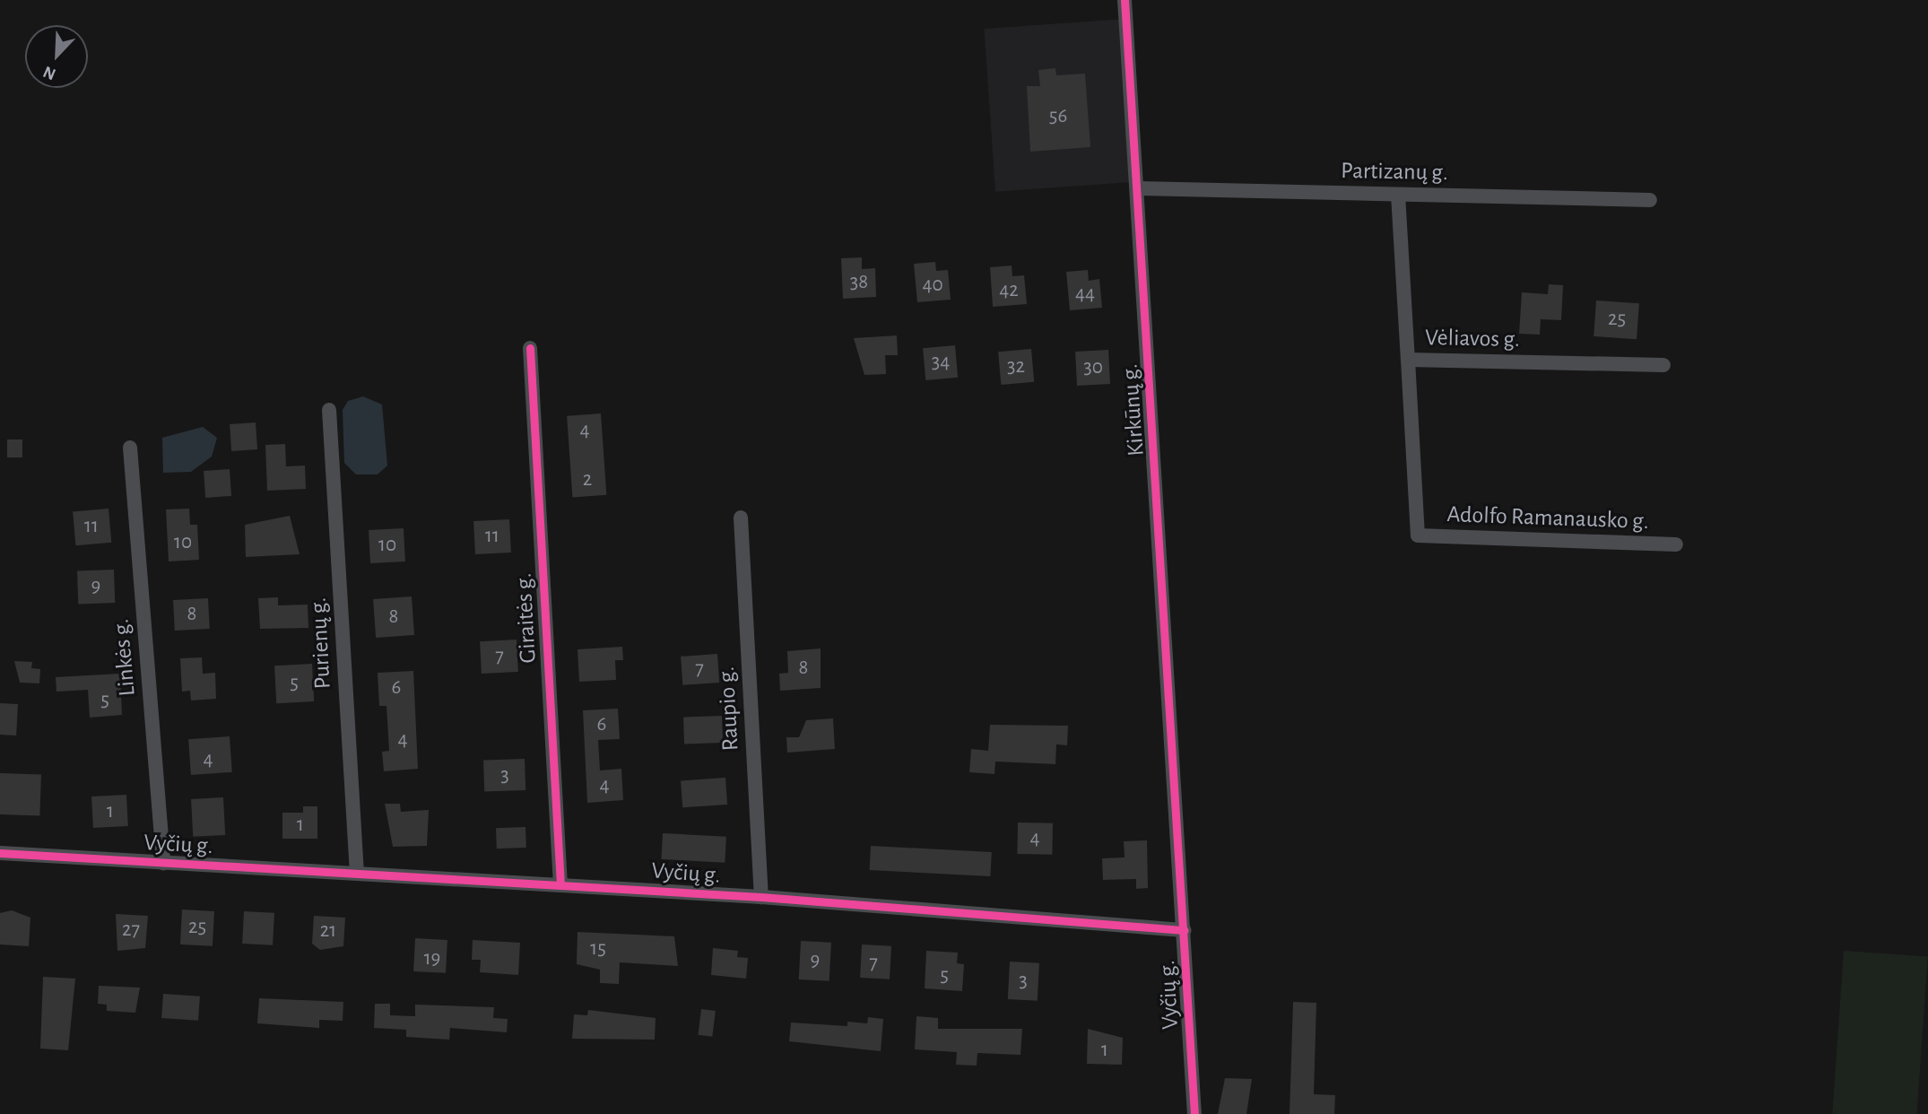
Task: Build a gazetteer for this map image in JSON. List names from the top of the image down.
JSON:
{
  "streets": {
    "street": [
      "Partizanų g.",
      "Vėliavos g.",
      "Kirkūnų g.",
      "Adolfo Ramanausko g.",
      "Giraitės g.",
      "Purienų g.",
      "Linkės g.",
      "Raupio g.",
      "Vyčių g."
    ]
  },
  "crossings": [
    ["Partizanų g.", "Vėliavos g."],
    ["Partizanų g.", "Kirkūnų g."],
    ["Vėliavos g.", "Adolfo Ramanausko g."],
    ["Kirkūnų g.", "Vyčių g."],
    ["Giraitės g.", "Vyčių g."],
    ["Purienų g.", "Vyčių g."],
    ["Linkės g.", "Vyčių g."],
    ["Raupio g.", "Vyčių g."]
  ],
  "house_numbers": [
    "56",
    "38",
    "40",
    "42",
    "44",
    "25",
    "34",
    "32",
    "30",
    "4",
    "2",
    "11",
    "11",
    "10",
    "10",
    "9",
    "8",
    "8",
    "7",
    "8",
    "7",
    "5",
    "6",
    "5",
    "6",
    "4",
    "4",
    "3",
    "4",
    "1",
    "1",
    "4",
    "25",
    "27",
    "21",
    "15",
    "19",
    "9",
    "7",
    "5",
    "3",
    "1"
  ],
  "north": "bottom left"
}
